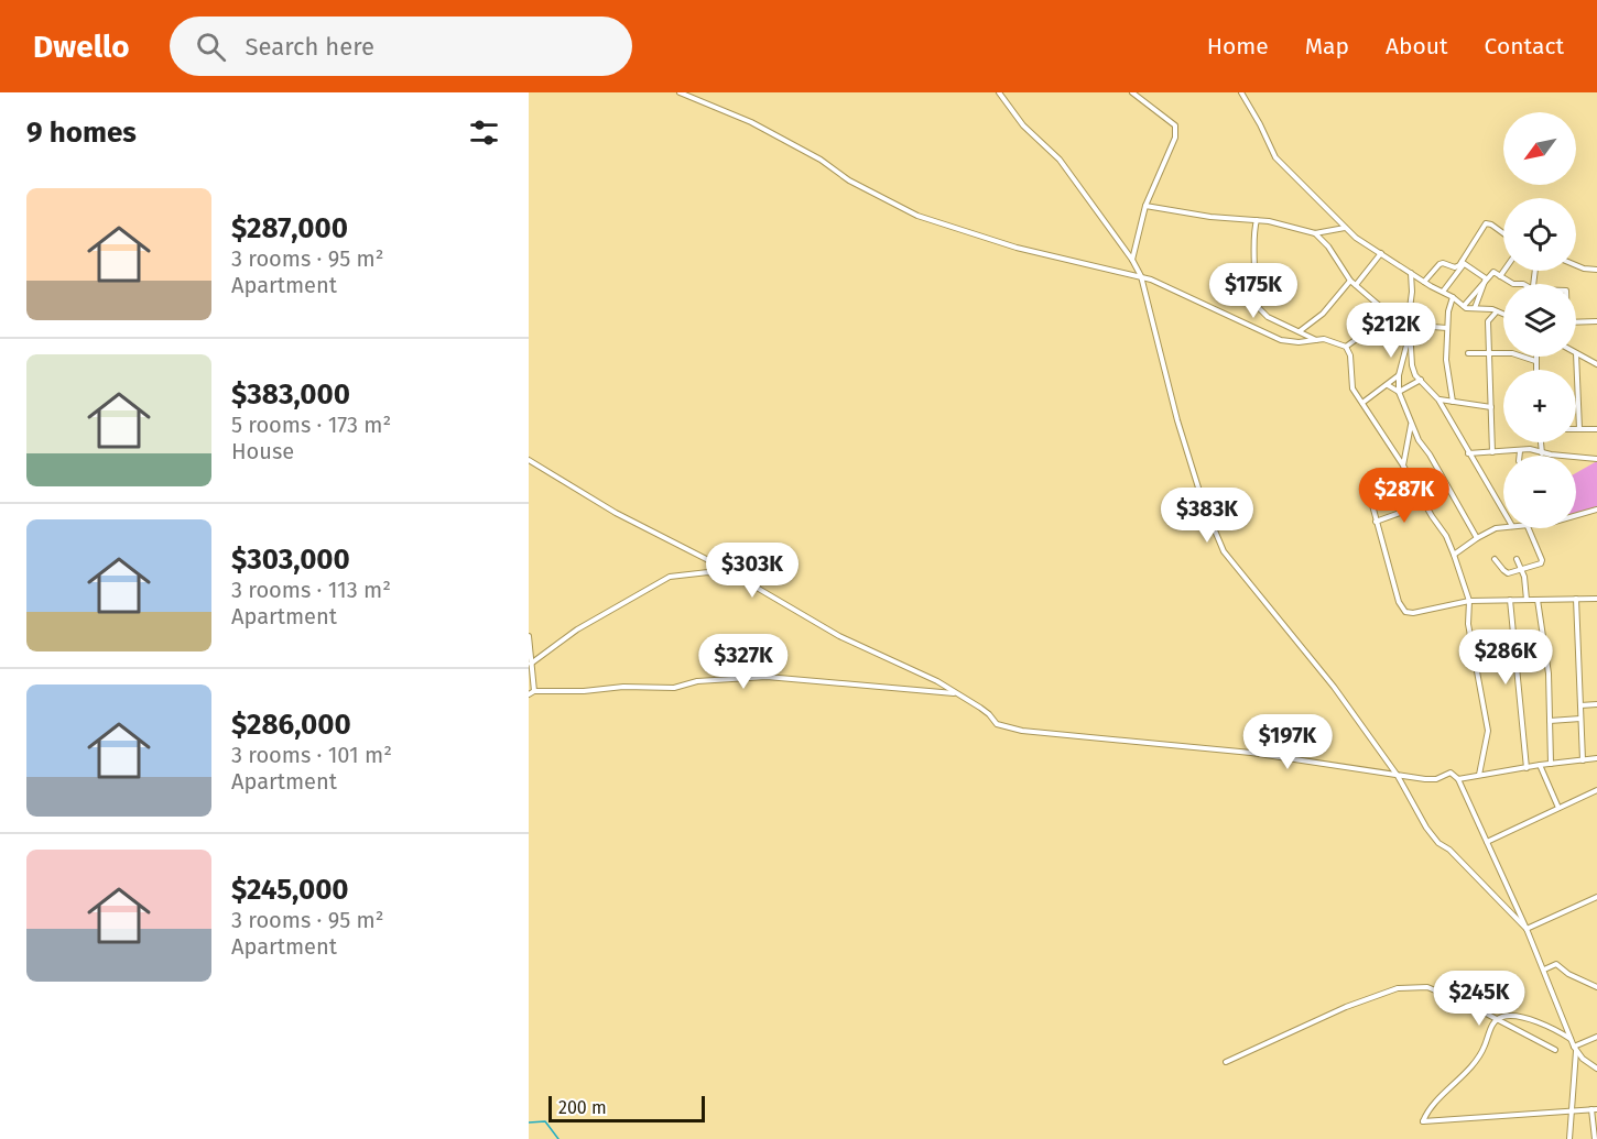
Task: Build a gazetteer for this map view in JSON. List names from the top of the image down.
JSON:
{
  "scale_bar": "200 m",
  "north": "bottom left",
  "page": {
    "header": "Dwello",
    "search": "Search here",
    "nav": [
      "Home",
      "Map",
      "About",
      "Contact"
    ],
    "heading": "9 homes",
    "map_buttons": ["+", "−"],
    "list": [
      {
        "name": "$287,000",
        "note": "3 rooms · 95 m² · Apartment"
      },
      {
        "name": "$383,000",
        "note": "5 rooms · 173 m² · House"
      },
      {
        "name": "$303,000",
        "note": "3 rooms · 113 m² · Apartment"
      },
      {
        "name": "$286,000",
        "note": "3 rooms · 101 m² · Apartment"
      },
      {
        "name": "$245,000",
        "note": "3 rooms · 95 m² · Apartment"
      }
    ],
    "price": [
      "$175K",
      "$212K",
      "$287K",
      "$383K",
      "$303K",
      "$286K",
      "$327K",
      "$197K",
      "$245K"
    ],
    "scale": "200 m"
  }
}
